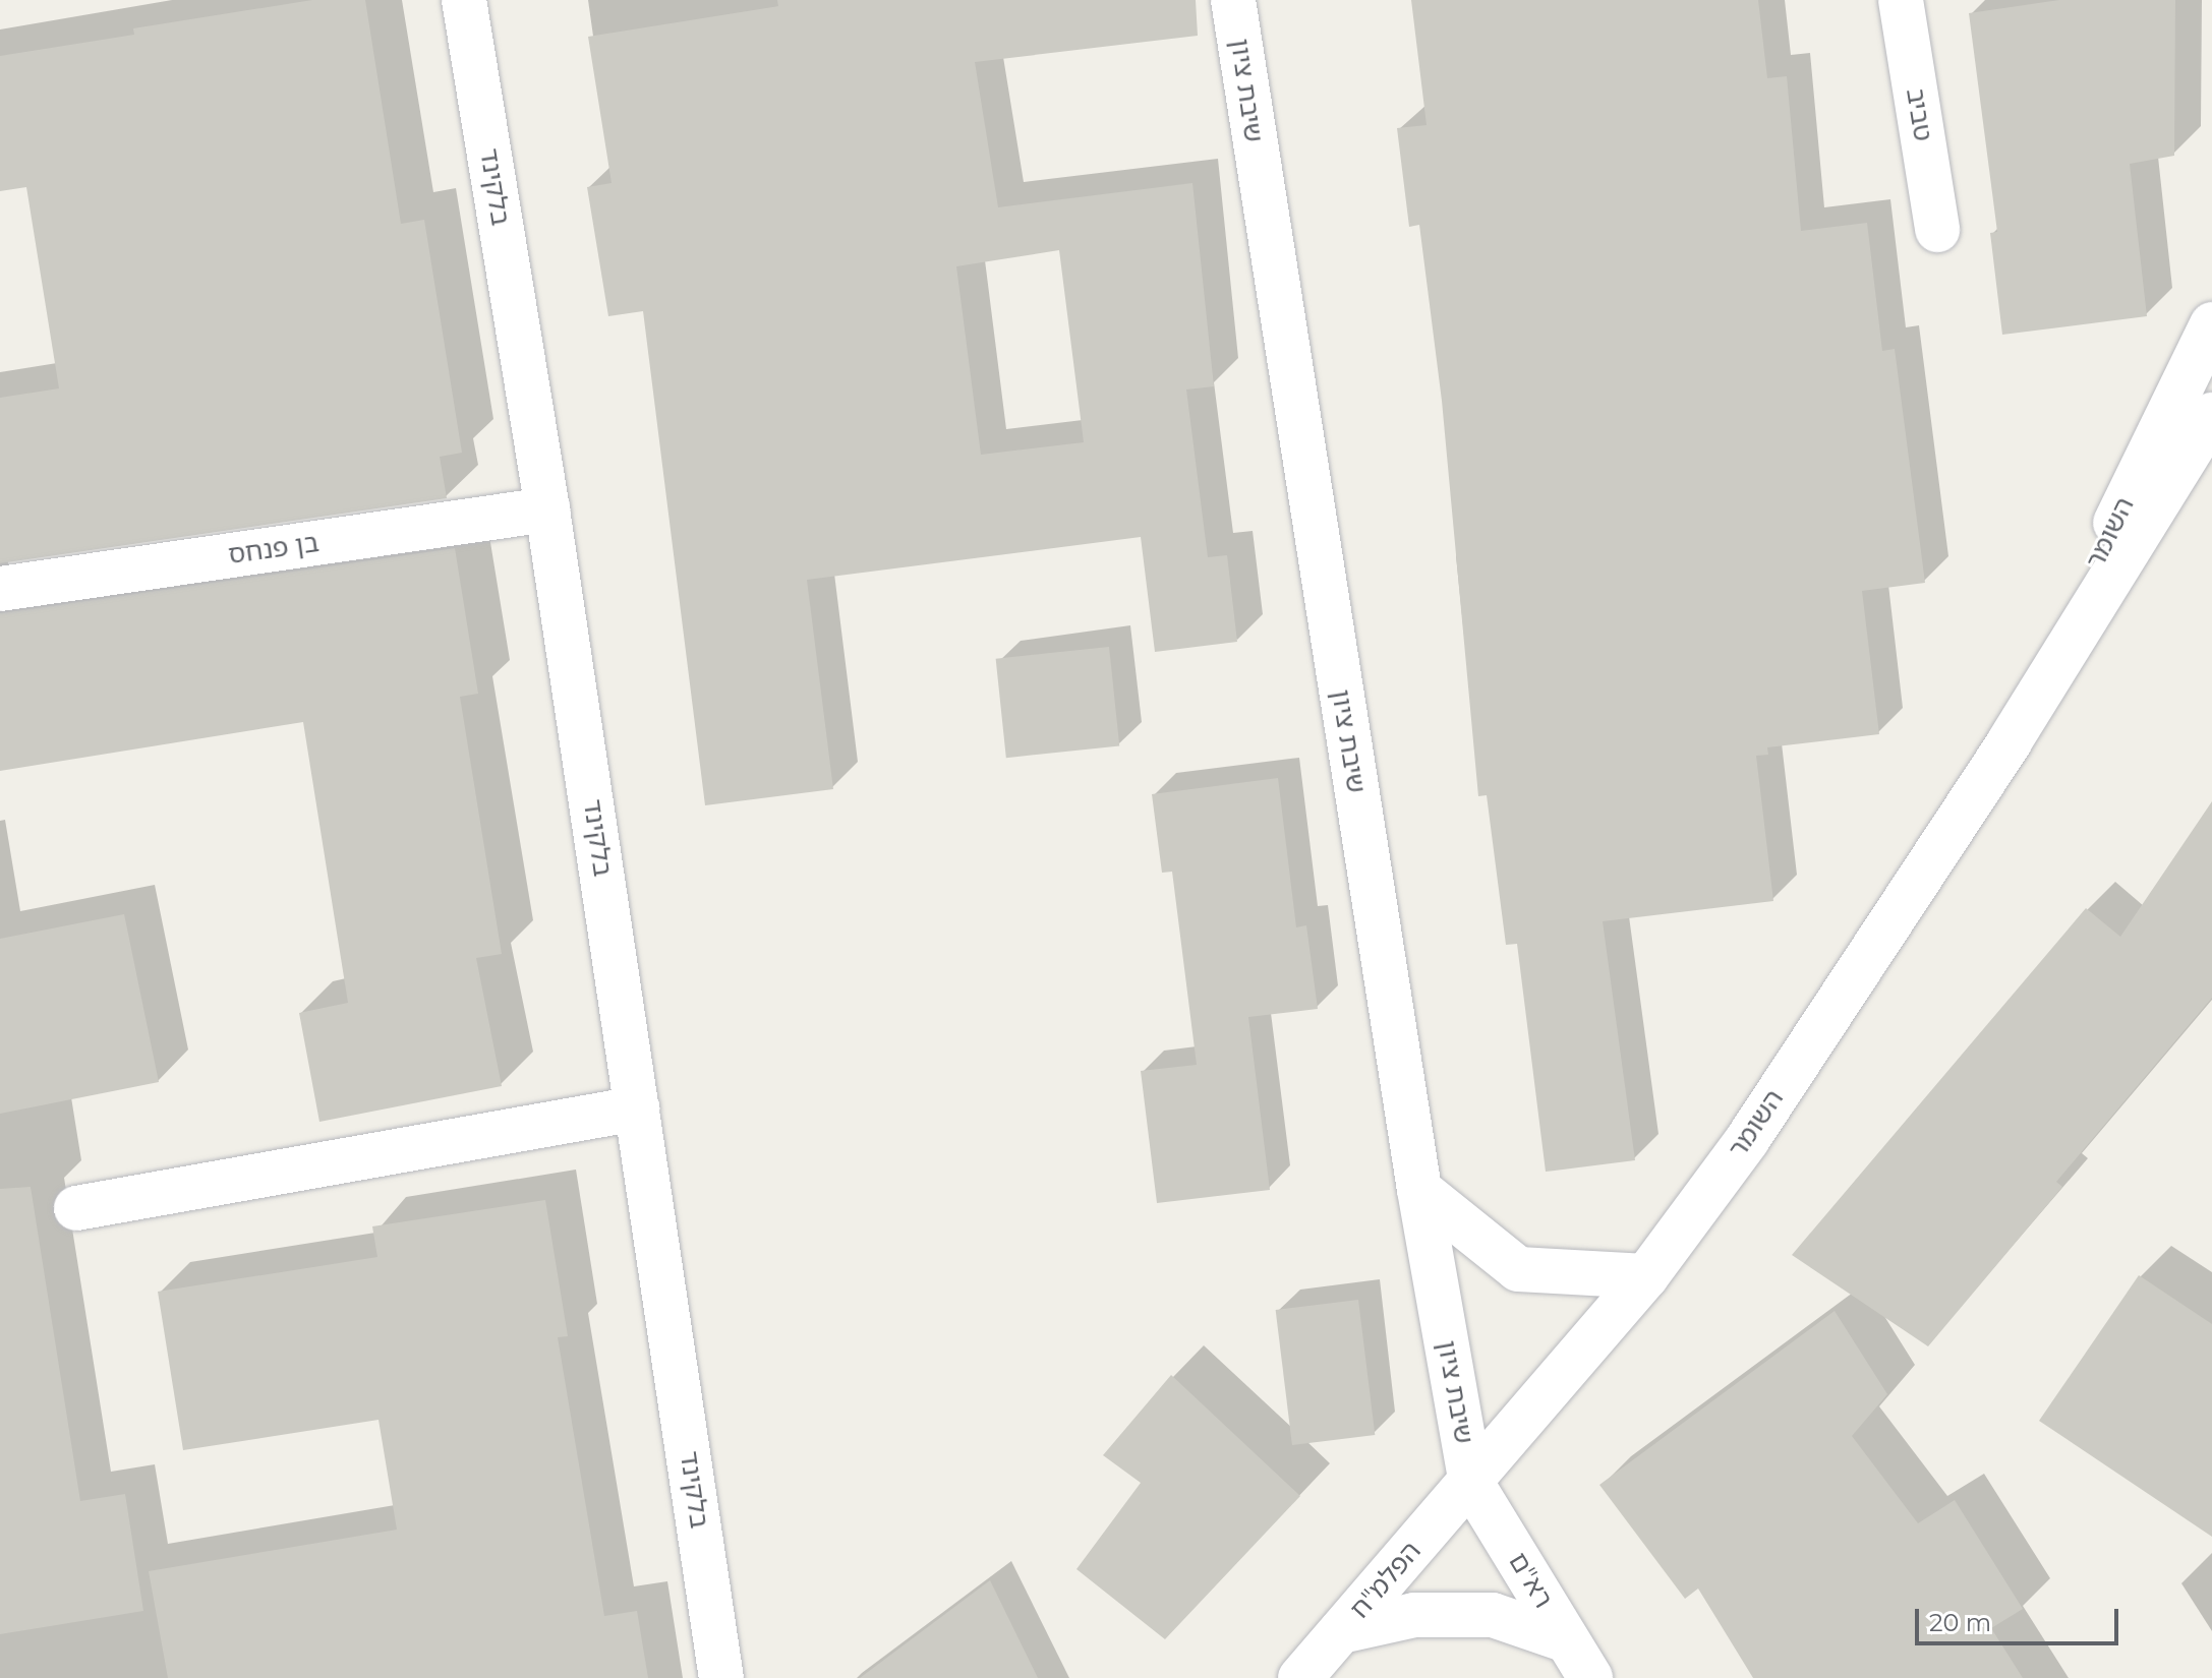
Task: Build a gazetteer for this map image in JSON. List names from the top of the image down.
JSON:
{
  "streets": {
    "street": [
      "שיבת ציון",
      "טביב",
      "בלקינד",
      "השומר",
      "בן פנחס",
      "הפלמ\"ח",
      "רא\"ם"
    ]
  },
  "crossings": [
    ["שיבת ציון", "השומר"],
    ["שיבת ציון", "הפלמ\"ח"],
    ["שיבת ציון", "רא\"ם"],
    ["בלקינד", "בן פנחס"],
    ["השומר", "הפלמ\"ח"],
    ["השומר", "רא\"ם"],
    ["הפלמ\"ח", "רא\"ם"]
  ],
  "scale_bar": "20 m"
}
